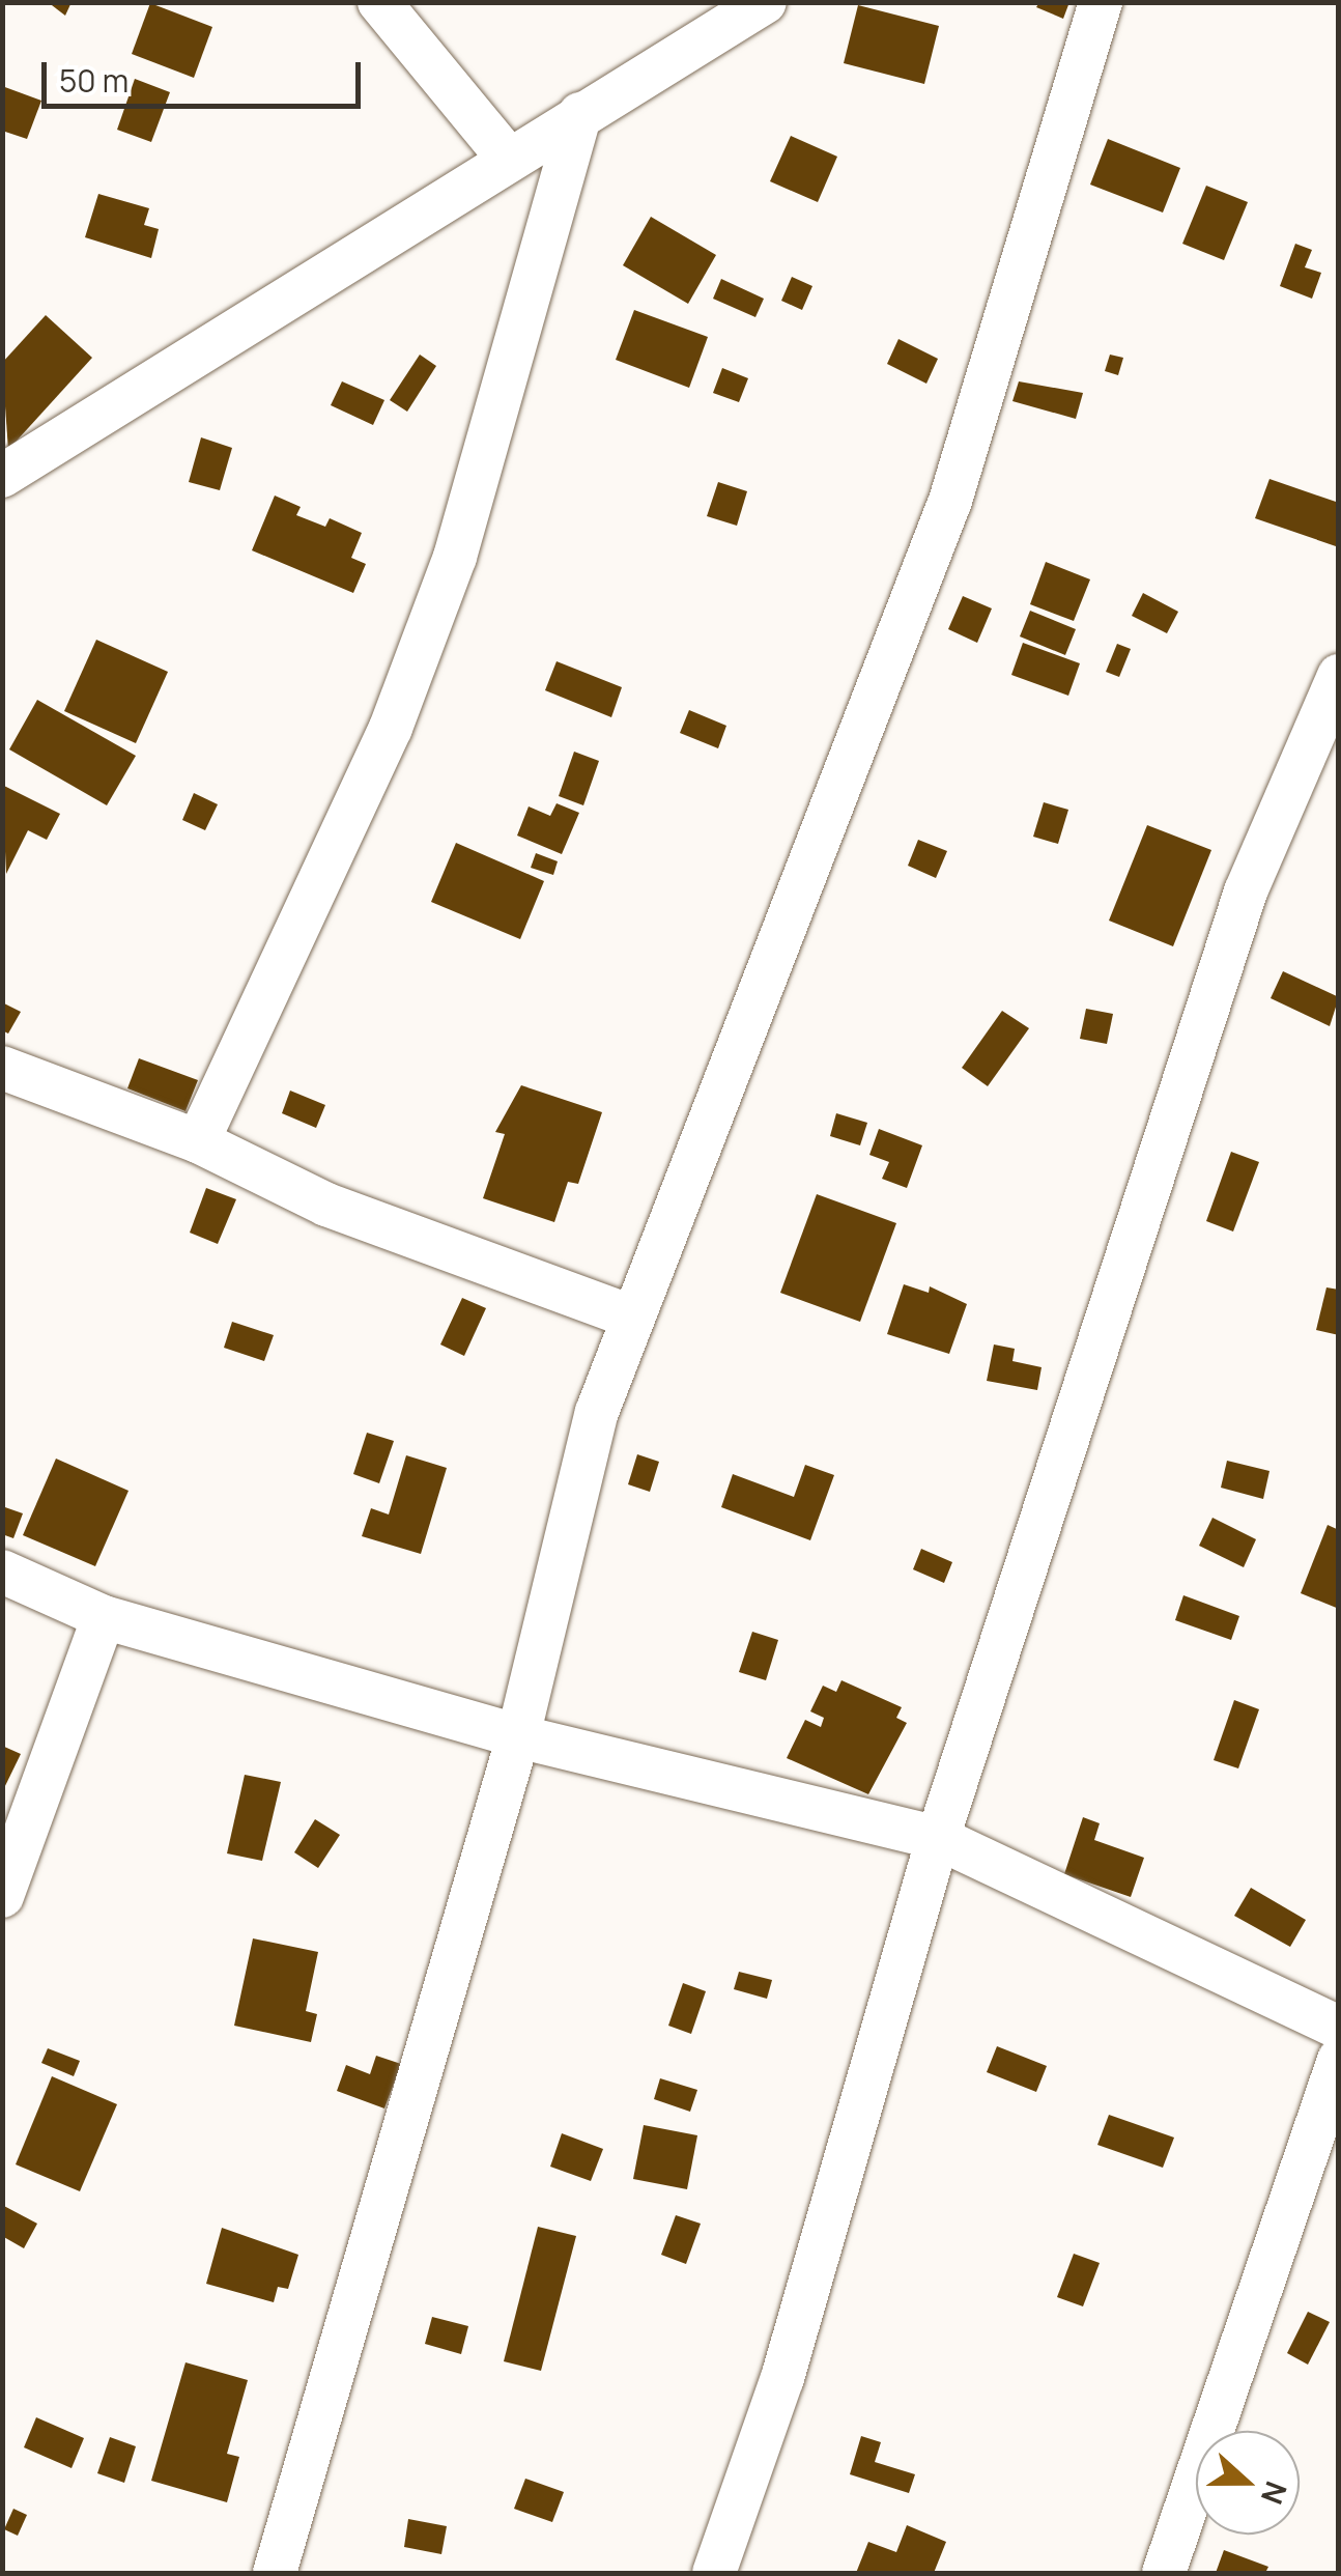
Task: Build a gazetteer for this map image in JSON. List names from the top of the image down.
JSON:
{
  "scale_bar": "50 m",
  "north": "right"
}
